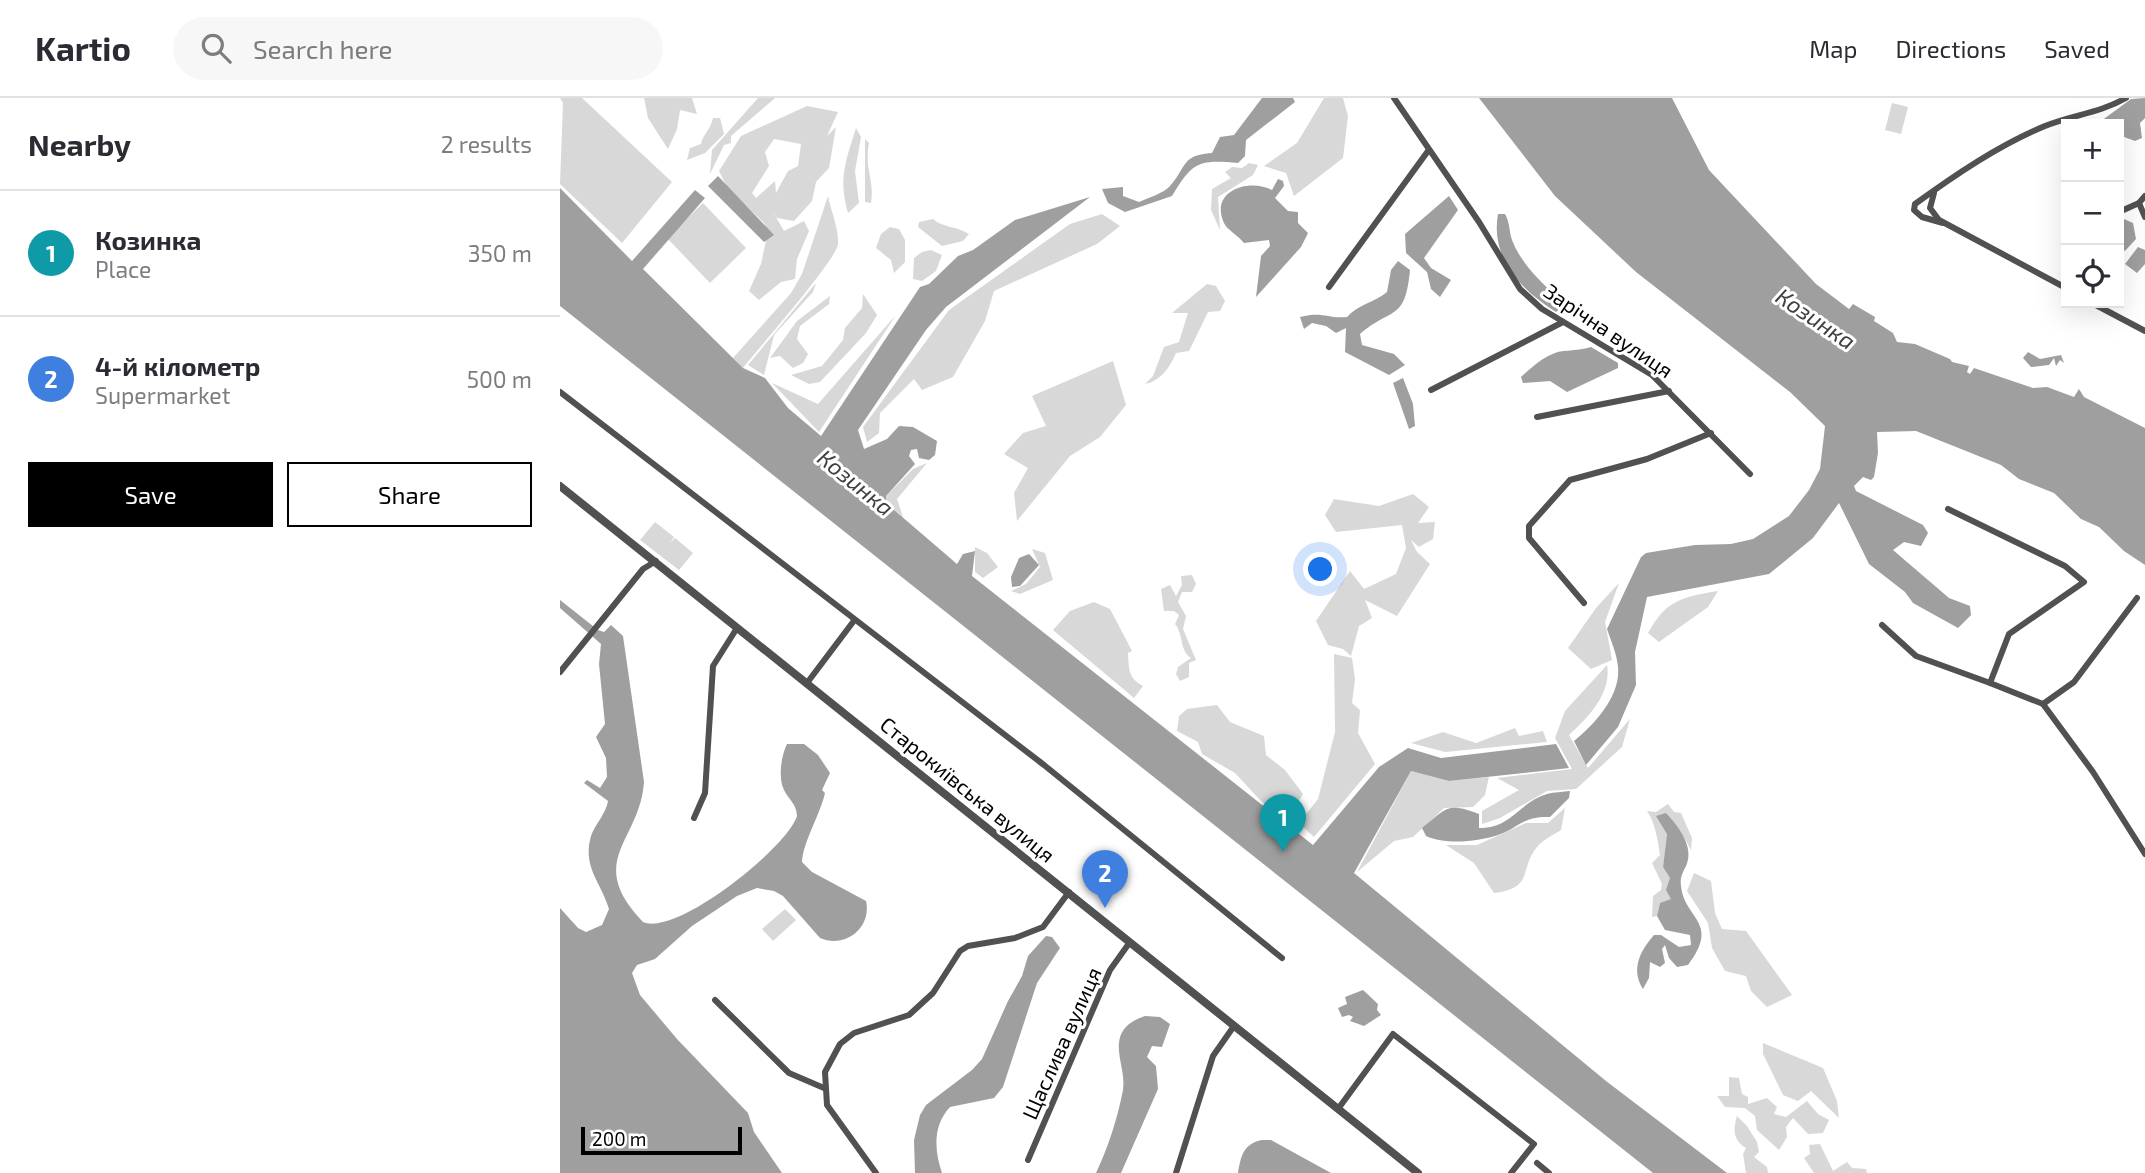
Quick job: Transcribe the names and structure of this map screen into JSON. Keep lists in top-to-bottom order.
{
  "streets": {
    "street": ["Зарічна вулиця", "Старокиївська вулиця", "Щаслива вулиця"]
  },
  "crossings": [
    ["Старокиївська вулиця", "Щаслива вулиця"]
  ],
  "water": ["Козинка"],
  "scale_bar": "200 m",
  "page": {
    "header": "Kartio",
    "search": "Search here",
    "nav": ["Map", "Directions", "Saved"],
    "heading": ["Nearby", "2 results"],
    "map_buttons": ["+", "−"],
    "list": [
      {
        "mark": "1",
        "name": "Козинка",
        "note": "Place",
        "value": "350 m"
      },
      {
        "mark": "2",
        "name": "4-й кілометр",
        "note": "Supermarket",
        "value": "500 m"
      }
    ],
    "buttons": ["Save", "Share"],
    "pins": ["1", "2"],
    "scale": "200 m"
  }
}
